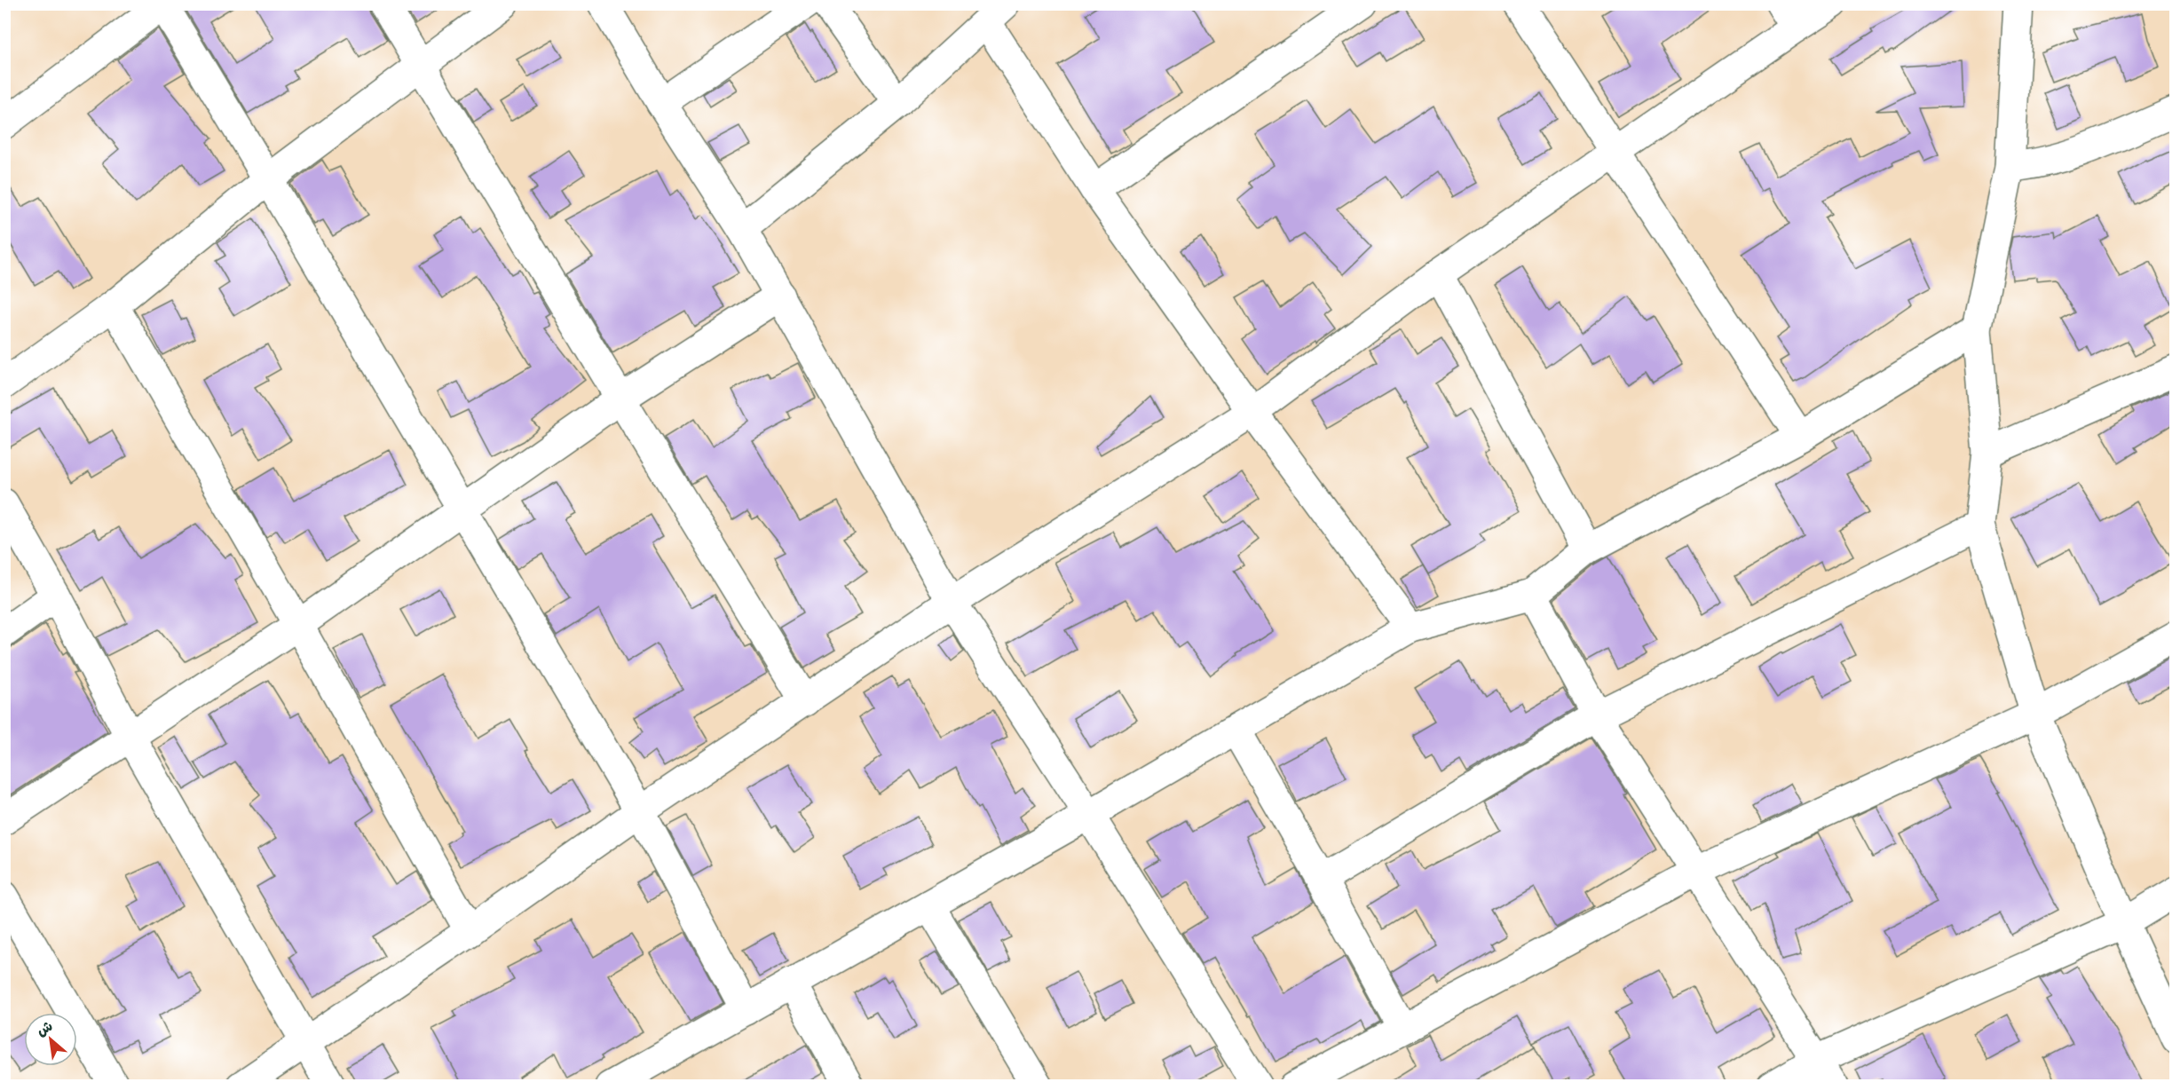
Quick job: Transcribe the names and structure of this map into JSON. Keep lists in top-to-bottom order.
{
  "north": "top left"
}
